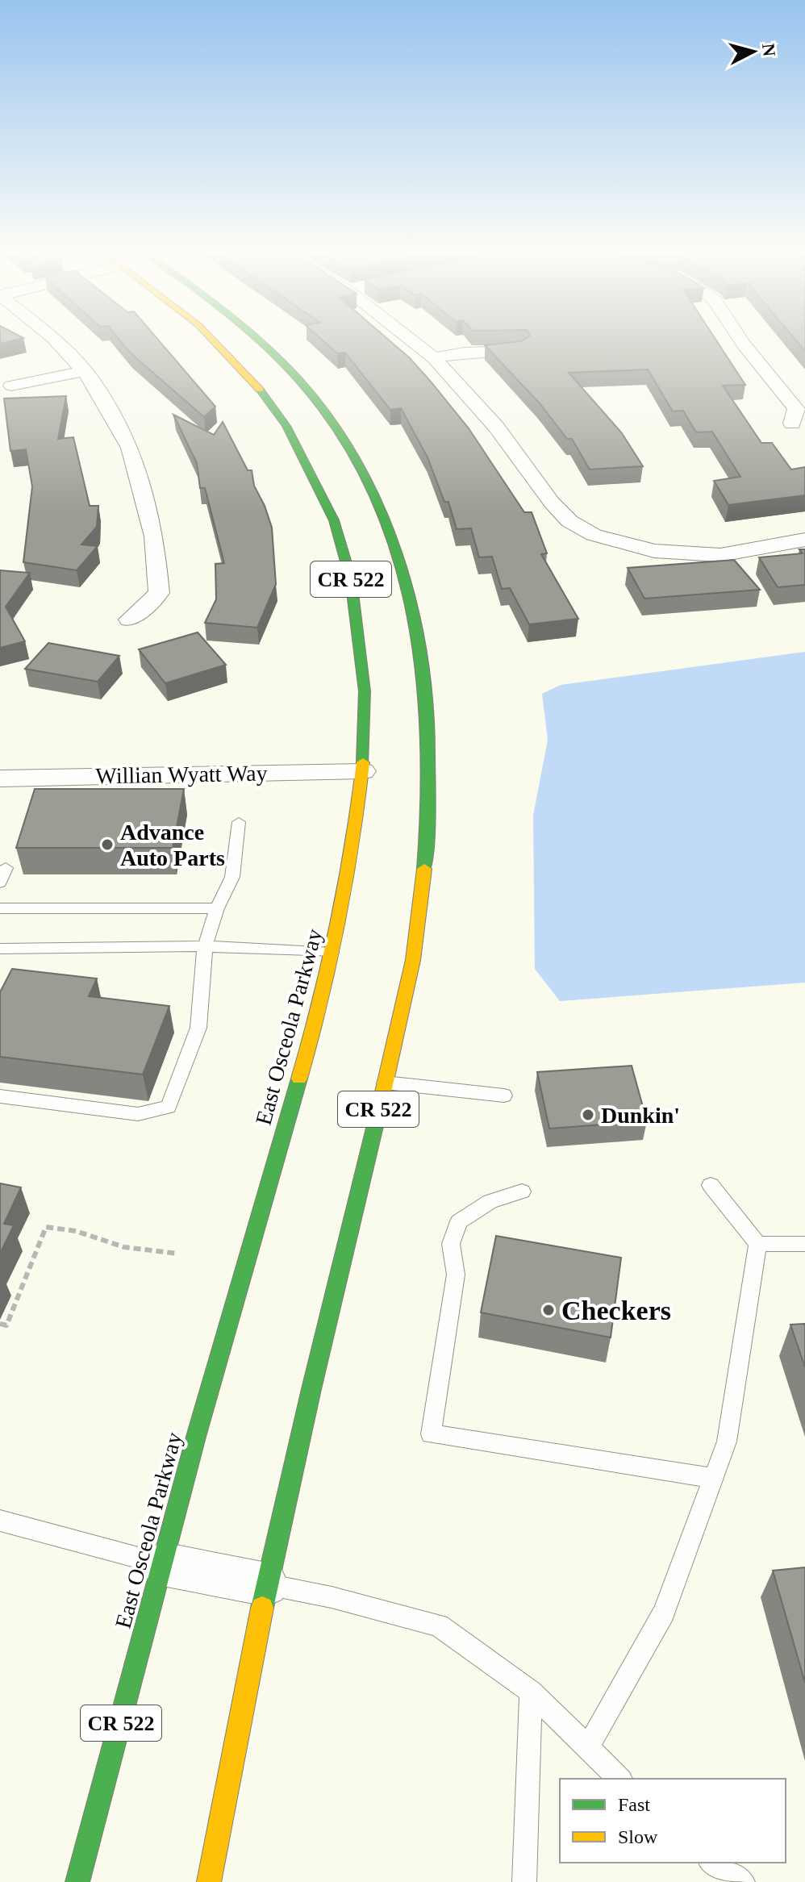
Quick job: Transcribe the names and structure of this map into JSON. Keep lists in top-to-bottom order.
{
  "streets": {
    "main road": ["CR 522", "East Osceola Parkway"],
    "street": ["Willian Wyatt Way"]
  },
  "crossings": [
    ["Willian Wyatt Way", "East Osceola Parkway"]
  ],
  "places": ["Advance Auto Parts", "Dunkin'", "Checkers"],
  "legend": ["Fast", "Slow"],
  "north": "right"
}
